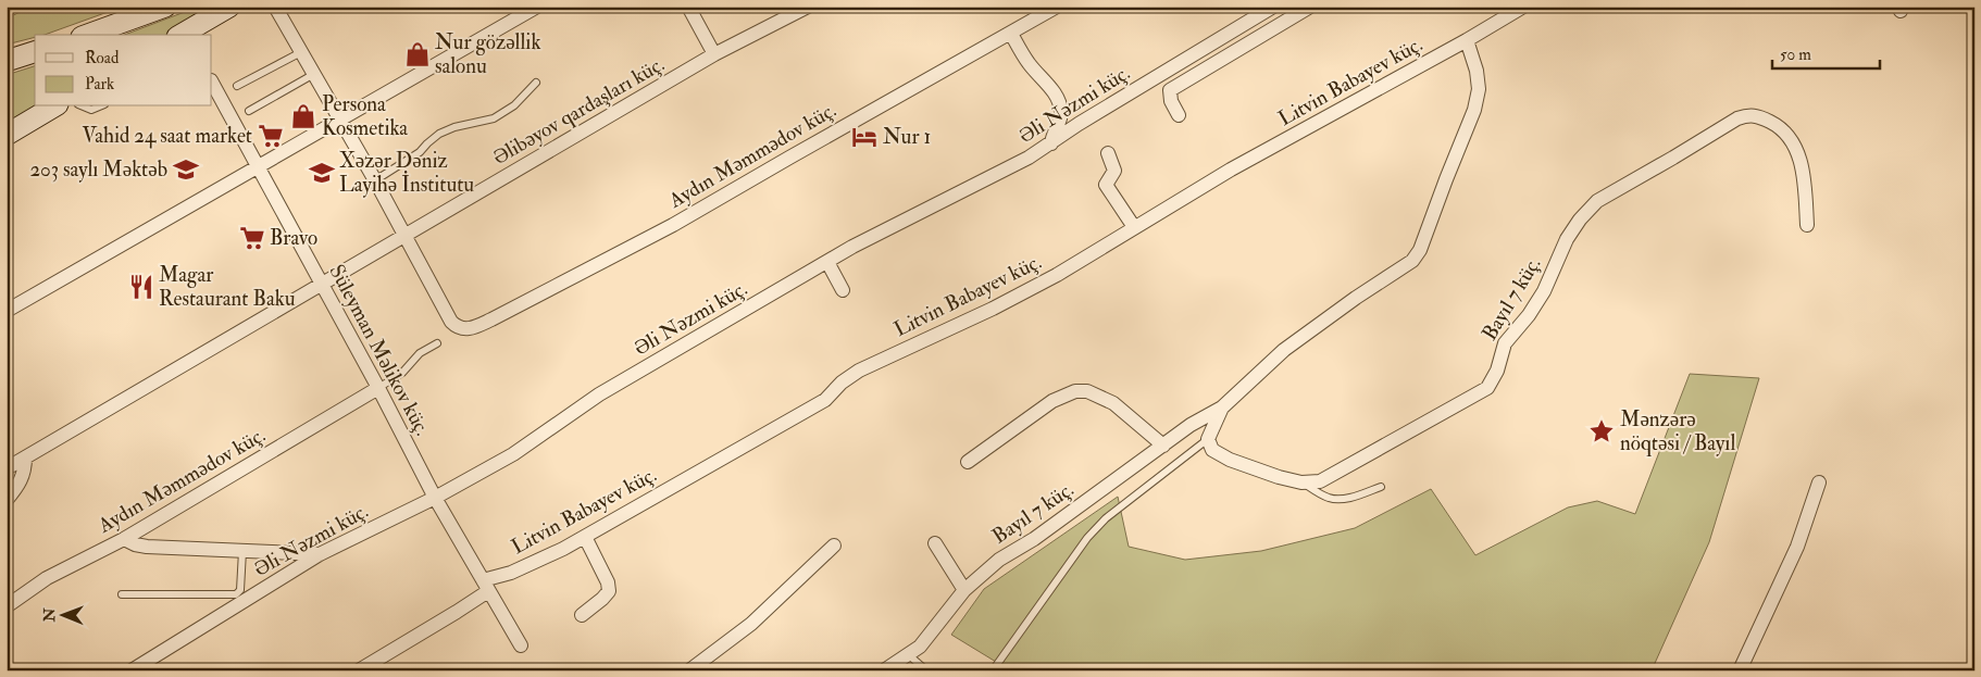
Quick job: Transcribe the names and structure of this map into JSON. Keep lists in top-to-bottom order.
{
  "streets": {
    "street": [
      "Litvin Babayev küç.",
      "Əli Nəzmi küç.",
      "Əlibəyov qardaşları küç.",
      "Aydın Məmmədov küç.",
      "Bayıl 7 küç.",
      "Süleyman Məlikov küç."
    ]
  },
  "crossings": [
    ["Litvin Babayev küç.", "Bayıl 7 küç."],
    ["Litvin Babayev küç.", "Süleyman Məlikov küç."],
    ["Əli Nəzmi küç.", "Süleyman Məlikov küç."],
    ["Əlibəyov qardaşları küç.", "Aydın Məmmədov küç."],
    ["Əlibəyov qardaşları küç.", "Süleyman Məlikov küç."],
    ["Aydın Məmmədov küç.", "Süleyman Məlikov küç."]
  ],
  "places": {
    "shop": ["Nur gözəllik salonu", "Persona Kosmetika"],
    "supermarket": ["Vahid 24 saat market", "Bravo"],
    "hotel": ["Nur 1"],
    "school or university": ["203 saylı Məktəb", "Xəzər Dəniz Layihə İnstitutu"],
    "restaurant": ["Magar Restaurant Baku"],
    "place": ["Mənzərə nöqtəsi / Bayıl"]
  },
  "legend": ["Road", "Park"],
  "scale_bar": "50 m",
  "north": "left"
}
